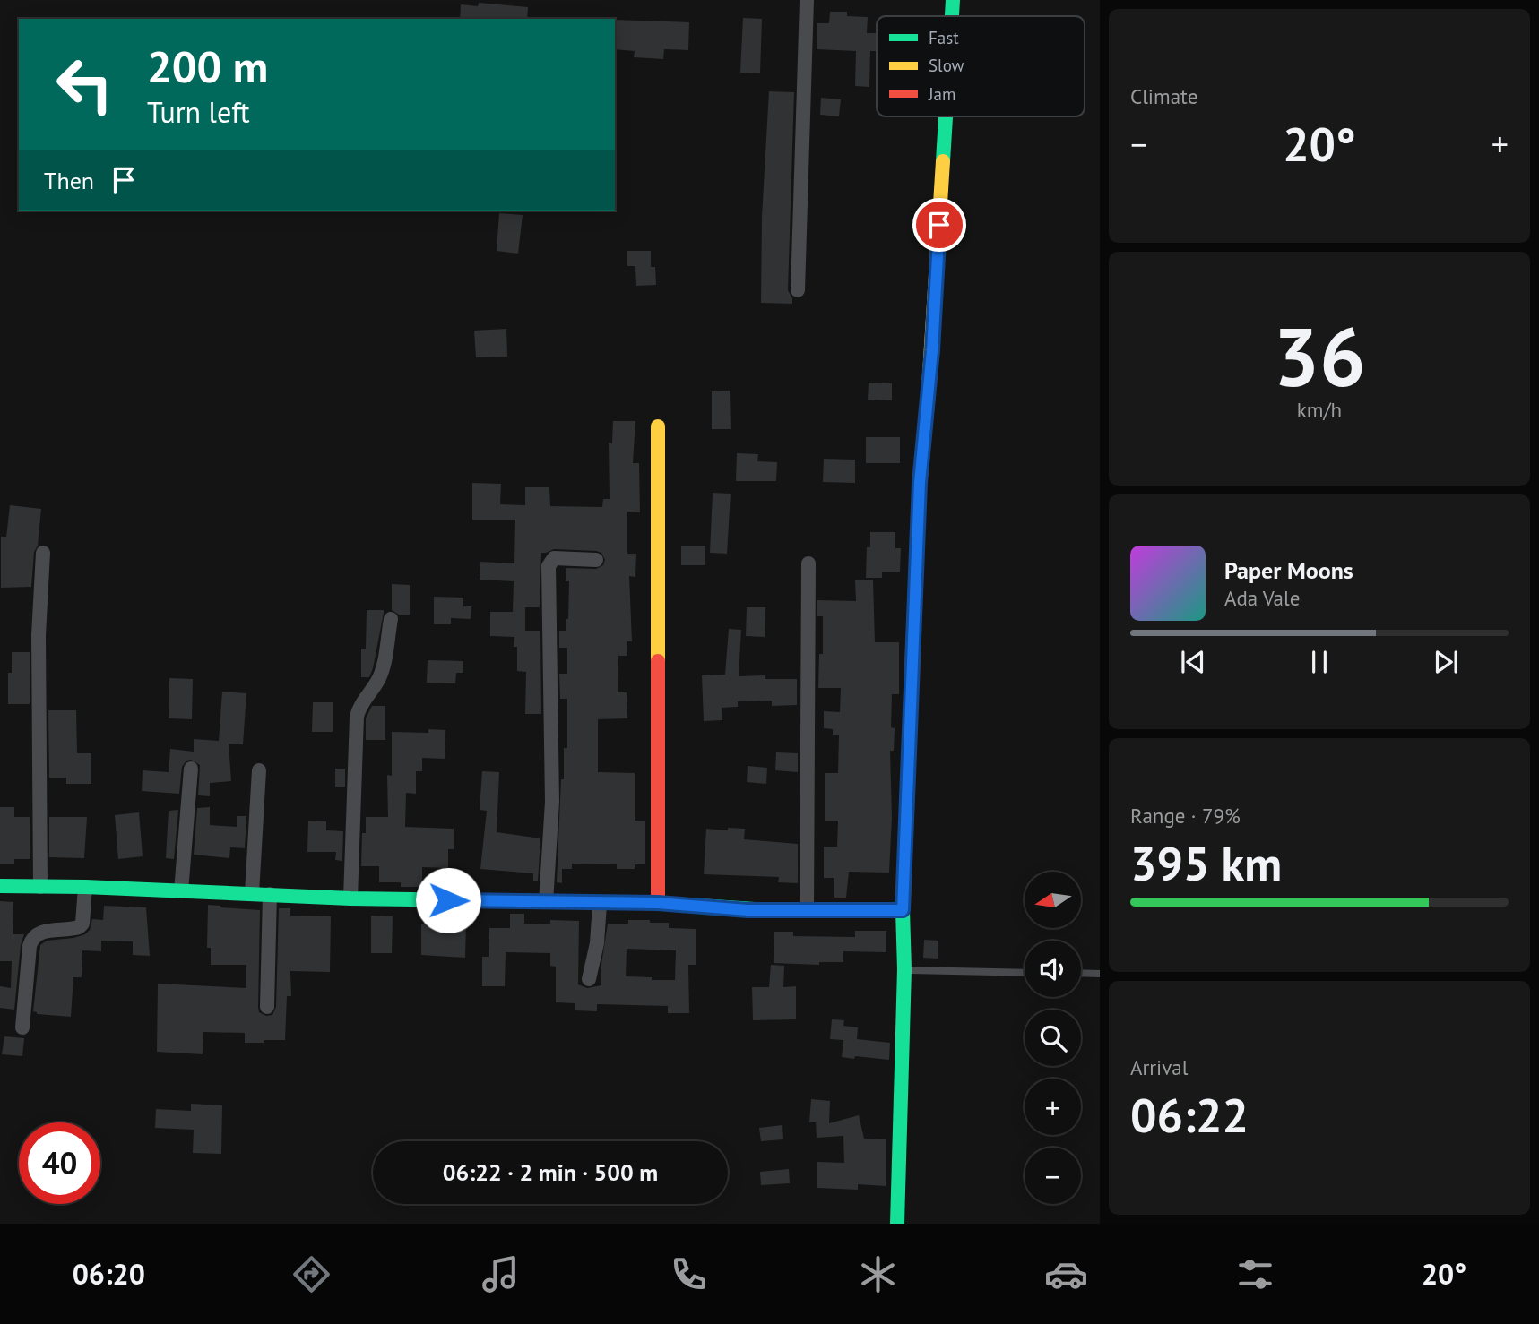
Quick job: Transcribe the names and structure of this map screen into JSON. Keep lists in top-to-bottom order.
{
  "legend": ["Fast", "Slow", "Jam"],
  "north": "left",
  "page": {
    "tile": [
      "Climate",
      ["36", "km/h"],
      ["Range · 79%", "395 km"],
      ["Arrival", "06:22"]
    ],
    "turn": ["200 m", "Turn left"],
    "heat": ["−", "20°", "+"],
    "then": "Then",
    "song": ["Paper Moons", "Ada Vale"],
    "map_buttons": ["+", "−"],
    "limit": "40",
    "trip": "06:22 · 2 min · 500 m",
    "tabs": ["06:20", "20°"]
  }
}
